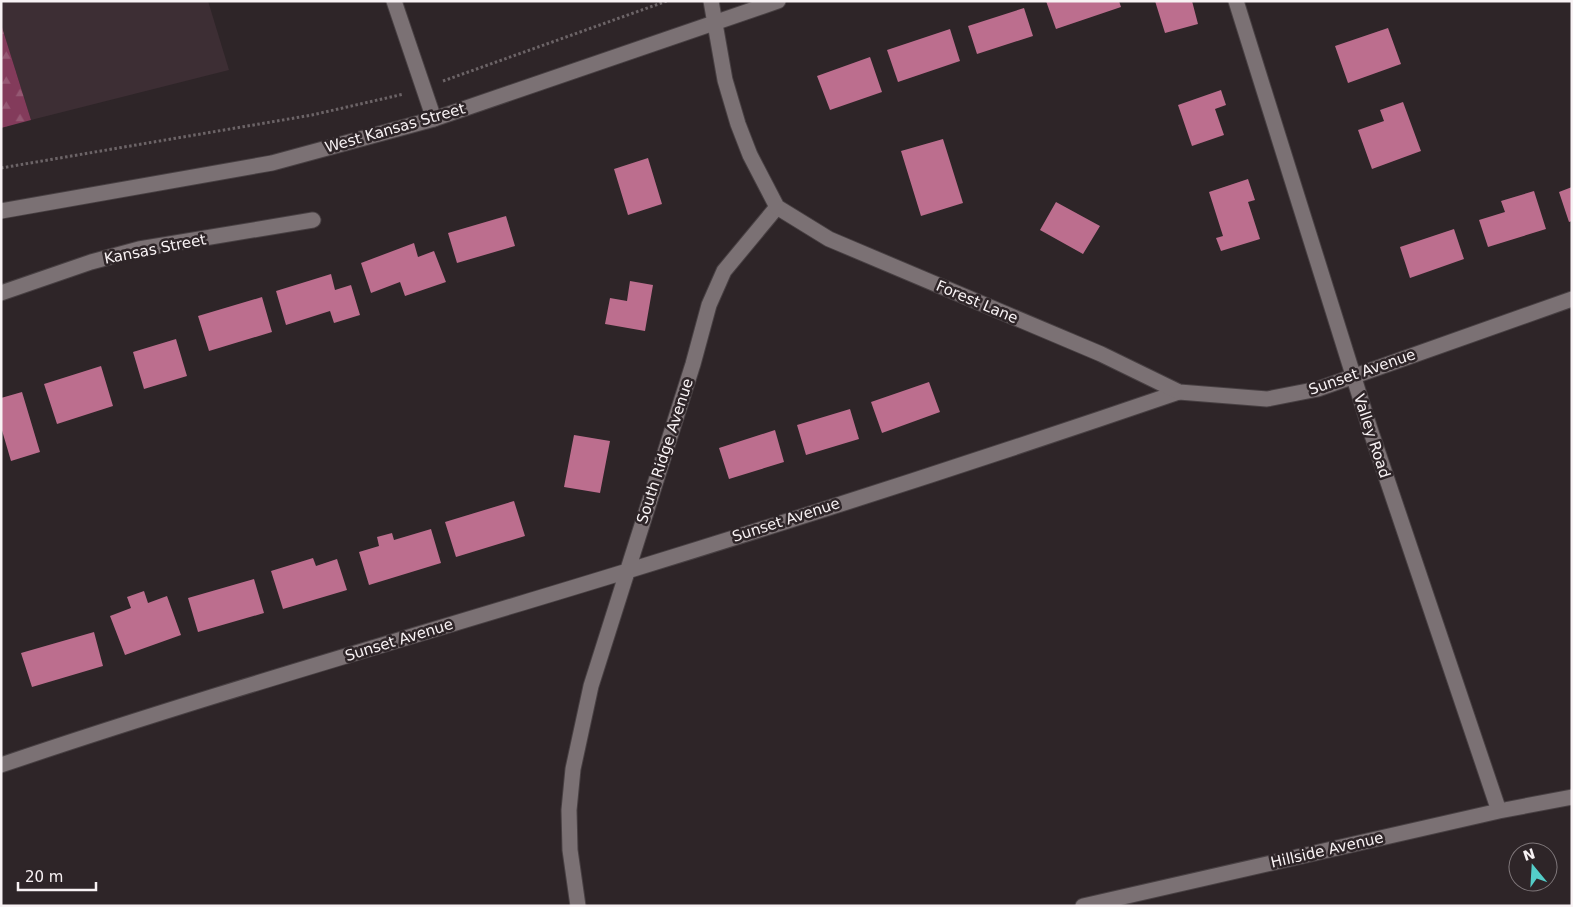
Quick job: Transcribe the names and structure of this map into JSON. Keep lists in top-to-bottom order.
{
  "streets": {
    "street": [
      "West Kansas Street",
      "Kansas Street",
      "Forest Lane",
      "Sunset Avenue",
      "Valley Road",
      "South Ridge Avenue",
      "Hillside Avenue"
    ]
  },
  "crossings": [
    ["Forest Lane", "Sunset Avenue"],
    ["Forest Lane", "South Ridge Avenue"],
    ["Sunset Avenue", "Valley Road"],
    ["Sunset Avenue", "South Ridge Avenue"],
    ["Valley Road", "Hillside Avenue"]
  ],
  "scale_bar": "20 m",
  "north": "top"
}
